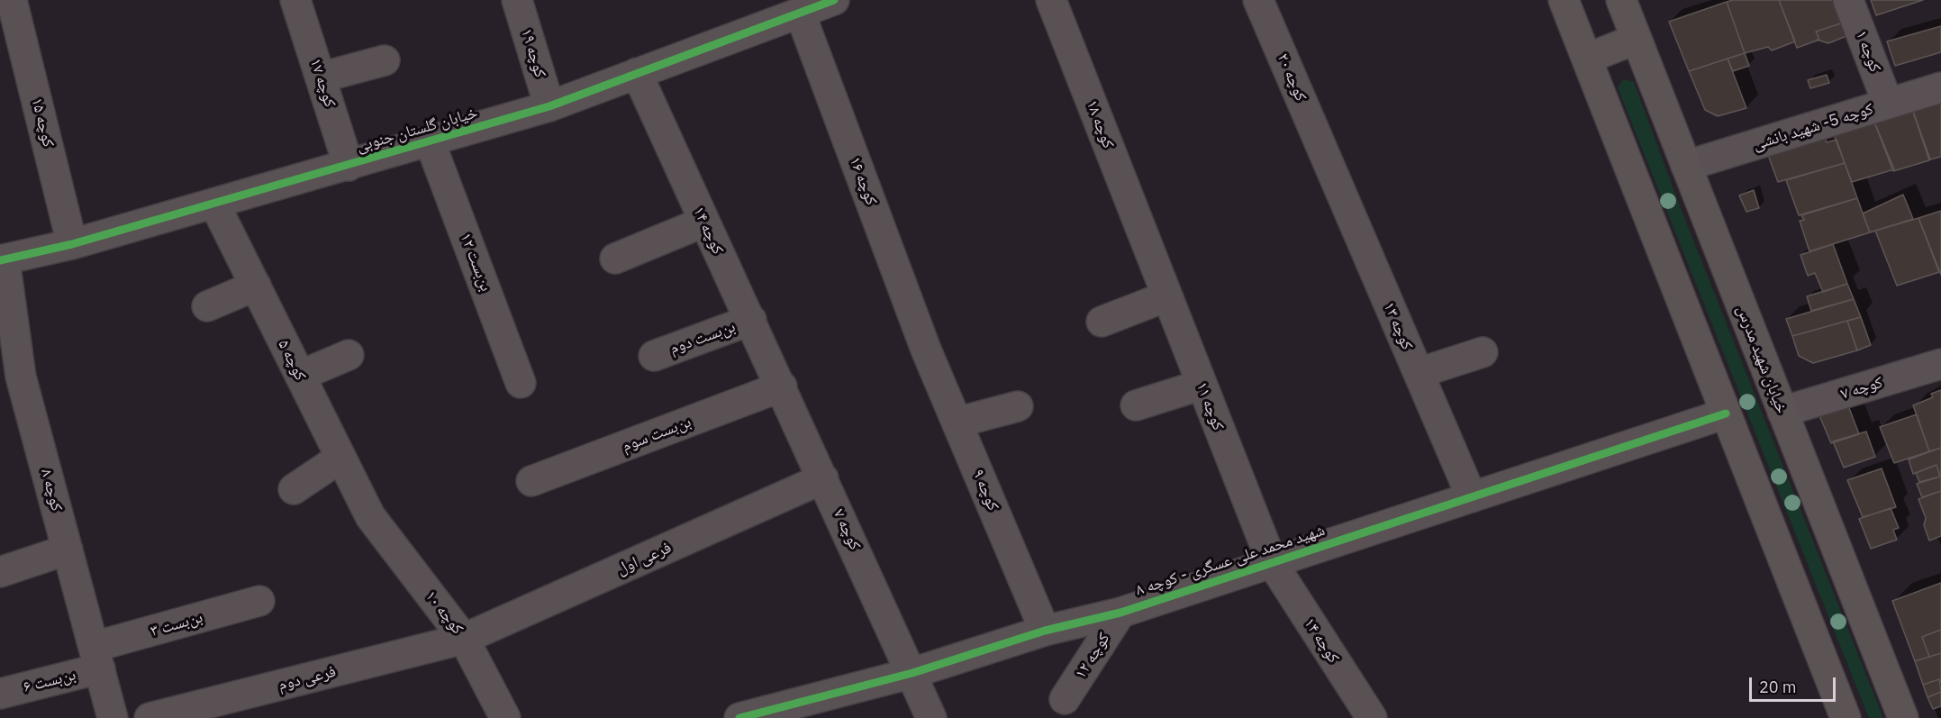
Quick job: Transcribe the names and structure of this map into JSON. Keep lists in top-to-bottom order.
{
  "streets": {
    "main road": ["خیابان شهید مدرس"],
    "street": [
      "کوچه ۱",
      "کوچه ۱۹",
      "کوچه ۲۰",
      "کوچه ۱۷",
      "کوچه ۱۵",
      "کوچه ۱۸",
      "کوچه 5- شهید بانشی",
      "خیابان گلستان جنوبی",
      "کوچه ۱۶",
      "کوچه ۱۴",
      "بن‌بست ۱۲",
      "کوچه ۱۳",
      "بن‌بست دوم",
      "کوچه ۵",
      "کوچه ۷",
      "کوچه ۱۱",
      "بن‌بست سوم",
      "کوچه ۸",
      "کوچه ۹",
      "فرعی اول",
      "شهید محمد علی عسگری - کوچه ۸",
      "کوچه ۱۰",
      "بن‌بست ۳",
      "کوچه ۱۲",
      "فرعی دوم",
      "بن‌بست ۶"
    ]
  },
  "crossings": [
    ["کوچه ۱", "کوچه 5- شهید بانشی"],
    ["کوچه ۱۹", "خیابان گلستان جنوبی"],
    ["کوچه ۲۰", "کوچه ۱۳"],
    ["کوچه ۱۷", "خیابان گلستان جنوبی"],
    ["کوچه ۱۵", "خیابان گلستان جنوبی"],
    ["کوچه ۱۸", "کوچه ۱۱"],
    ["کوچه 5- شهید بانشی", "خیابان شهید مدرس"],
    ["خیابان گلستان جنوبی", "کوچه ۱۶"],
    ["خیابان گلستان جنوبی", "کوچه ۱۴"],
    ["خیابان گلستان جنوبی", "بن‌بست ۱۲"],
    ["خیابان گلستان جنوبی", "کوچه ۵"],
    ["خیابان گلستان جنوبی", "کوچه ۸"],
    ["کوچه ۱۶", "کوچه ۹"],
    ["کوچه ۱۴", "بن‌بست دوم"],
    ["کوچه ۱۴", "کوچه ۷"],
    ["کوچه ۱۴", "کوچه ۱۱"],
    ["کوچه ۱۴", "بن‌بست سوم"],
    ["کوچه ۱۴", "شهید محمد علی عسگری - کوچه ۸"],
    ["کوچه ۱۳", "شهید محمد علی عسگری - کوچه ۸"],
    ["خیابان شهید مدرس", "کوچه ۷"],
    ["کوچه ۵", "کوچه ۱۰"],
    ["کوچه ۷", "بن‌بست سوم"],
    ["کوچه ۷", "فرعی اول"],
    ["کوچه ۷", "شهید محمد علی عسگری - کوچه ۸"],
    ["کوچه ۱۱", "شهید محمد علی عسگری - کوچه ۸"],
    ["کوچه ۸", "بن‌بست ۳"],
    ["کوچه ۸", "بن‌بست ۶"],
    ["کوچه ۹", "شهید محمد علی عسگری - کوچه ۸"],
    ["فرعی اول", "کوچه ۱۰"],
    ["فرعی اول", "فرعی دوم"],
    ["شهید محمد علی عسگری - کوچه ۸", "کوچه ۱۲"],
    ["کوچه ۱۰", "فرعی دوم"],
    ["بن‌بست ۳", "بن‌بست ۶"]
  ],
  "scale_bar": "20 m"
}
